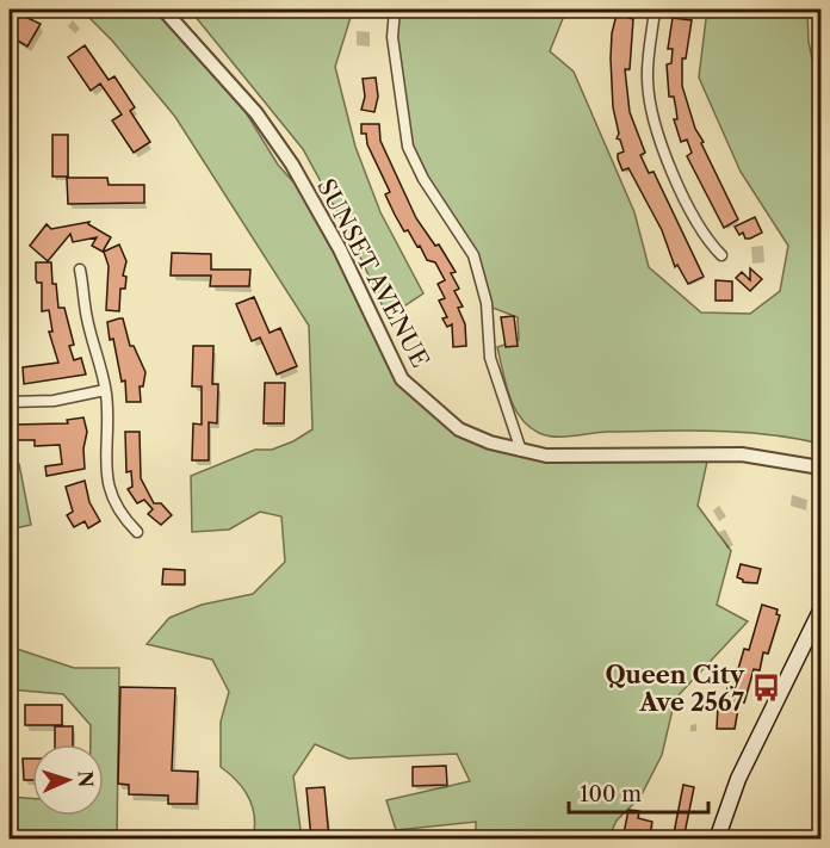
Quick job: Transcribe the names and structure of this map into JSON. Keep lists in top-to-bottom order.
{
  "streets": {
    "street": ["SUNSET AVENUE"]
  },
  "places": {
    "bus stop": ["Queen City Ave 2567"]
  },
  "scale_bar": "100 m",
  "north": "right"
}
